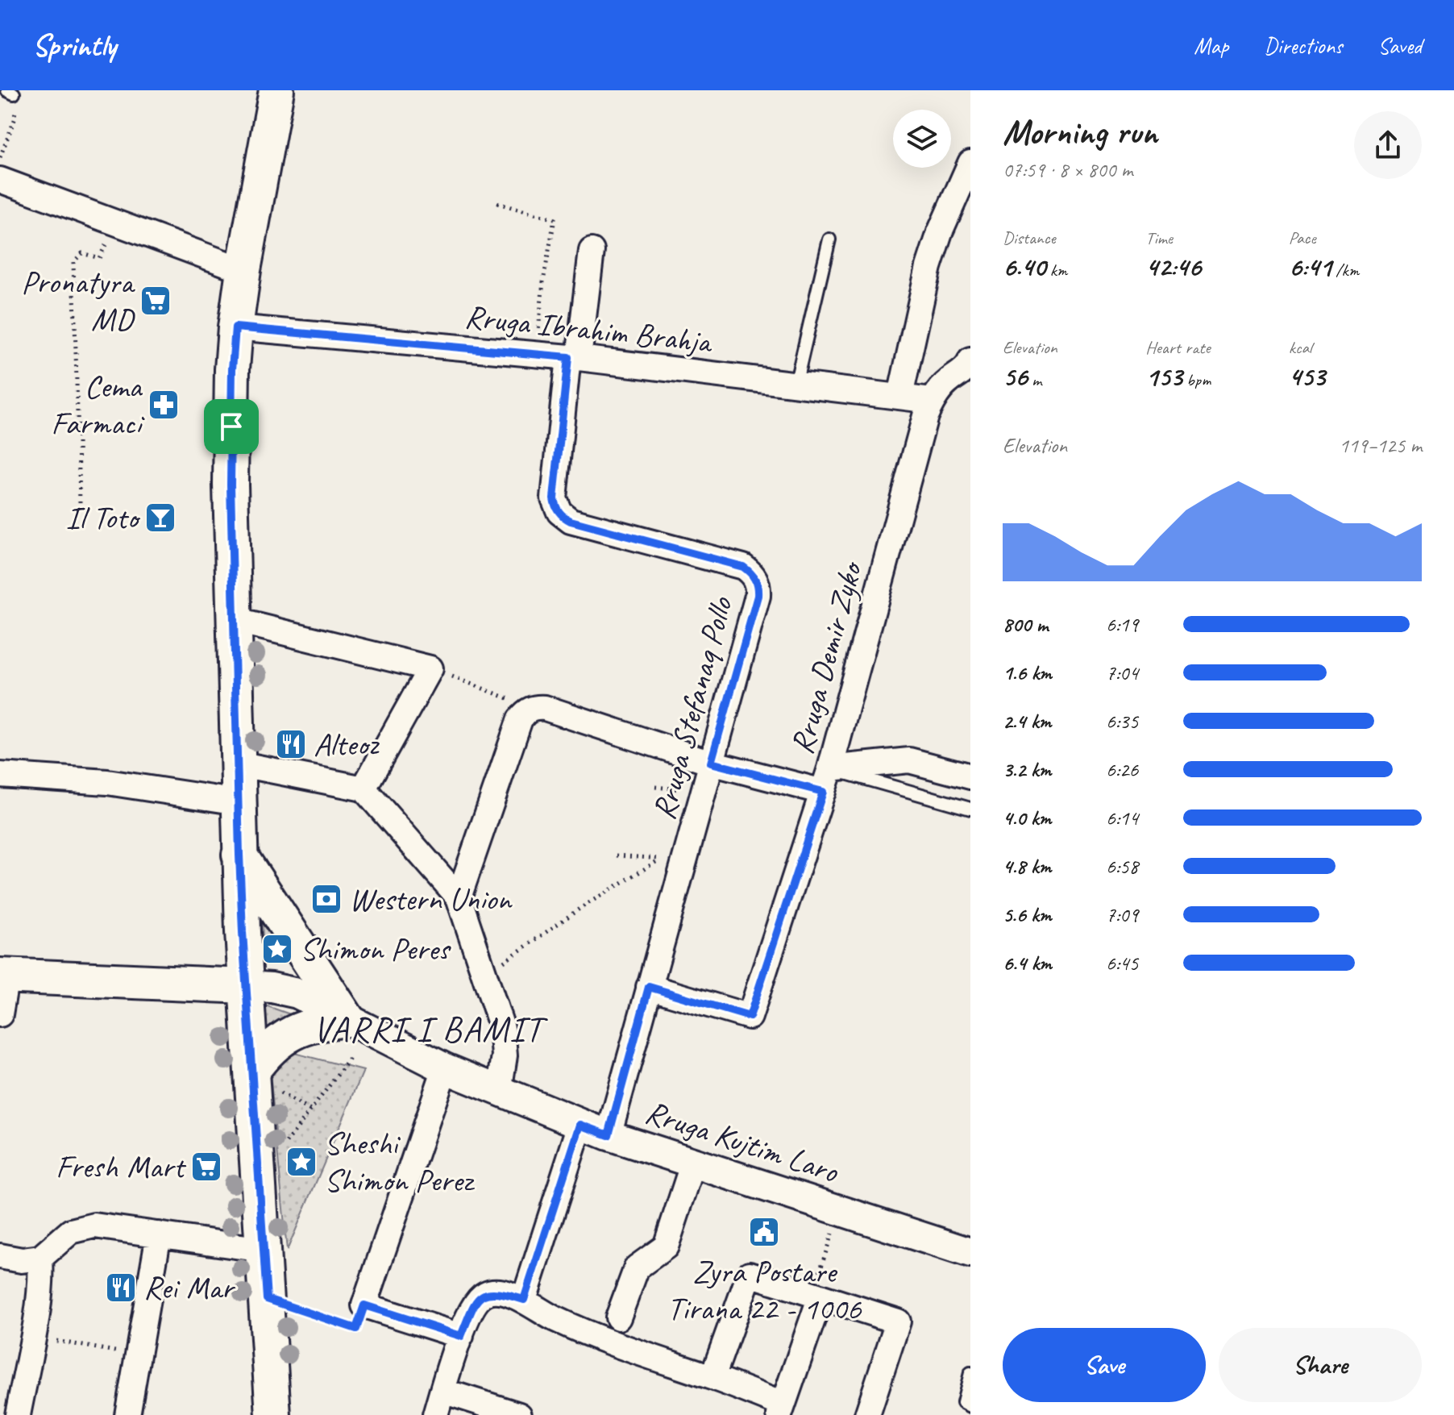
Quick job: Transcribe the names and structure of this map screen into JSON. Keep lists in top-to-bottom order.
{
  "streets": {
    "street": [
      "Rruga Ibrahim Brahja",
      "Rruga Demir Zyko",
      "Rruga Stefanaq Pollo",
      "Rruga Kujtim Laro"
    ]
  },
  "crossings": [
    ["Rruga Ibrahim Brahja", "Rruga Demir Zyko"],
    ["Rruga Ibrahim Brahja", "Rruga Stefanaq Pollo"],
    ["Rruga Demir Zyko", "Rruga Stefanaq Pollo"],
    ["Rruga Stefanaq Pollo", "Rruga Kujtim Laro"]
  ],
  "districts": ["VARRI I BAMIT"],
  "places": {
    "supermarket": ["Pronatyra MD", "Fresh Mart"],
    "pharmacy": ["Cema Farmaci"],
    "bar": ["Il Toto"],
    "restaurant": ["Alteoz", "Rei Mar"],
    "bank": ["Western Union"],
    "place": ["Shimon Peres", "Sheshi Shimon Perez"],
    "public building": ["Zyra Postare Tirana 22 - 1006"]
  },
  "page": {
    "header": "Sprintly",
    "nav": ["Map", "Directions", "Saved"],
    "heading": ["Morning run", "07:59 · 8 × 800 m"],
    "stats": [
      ["Distance", "6.40 km"],
      ["Time", "42:46"],
      ["Pace", "6:41 /km"],
      ["Elevation", "56 m"],
      ["Heart rate", "153 bpm"],
      ["kcal", "453"]
    ],
    "chart": ["Elevation", "119–125 m"],
    "list": [
      {
        "name": "800 m",
        "note": "6:19"
      },
      {
        "name": "1.6 km",
        "note": "7:04"
      },
      {
        "name": "2.4 km",
        "note": "6:35"
      },
      {
        "name": "3.2 km",
        "note": "6:26"
      },
      {
        "name": "4.0 km",
        "note": "6:14"
      },
      {
        "name": "4.8 km",
        "note": "6:58"
      },
      {
        "name": "5.6 km",
        "note": "7:09"
      },
      {
        "name": "6.4 km",
        "note": "6:45"
      }
    ],
    "buttons": ["Save", "Share"]
  }
}
